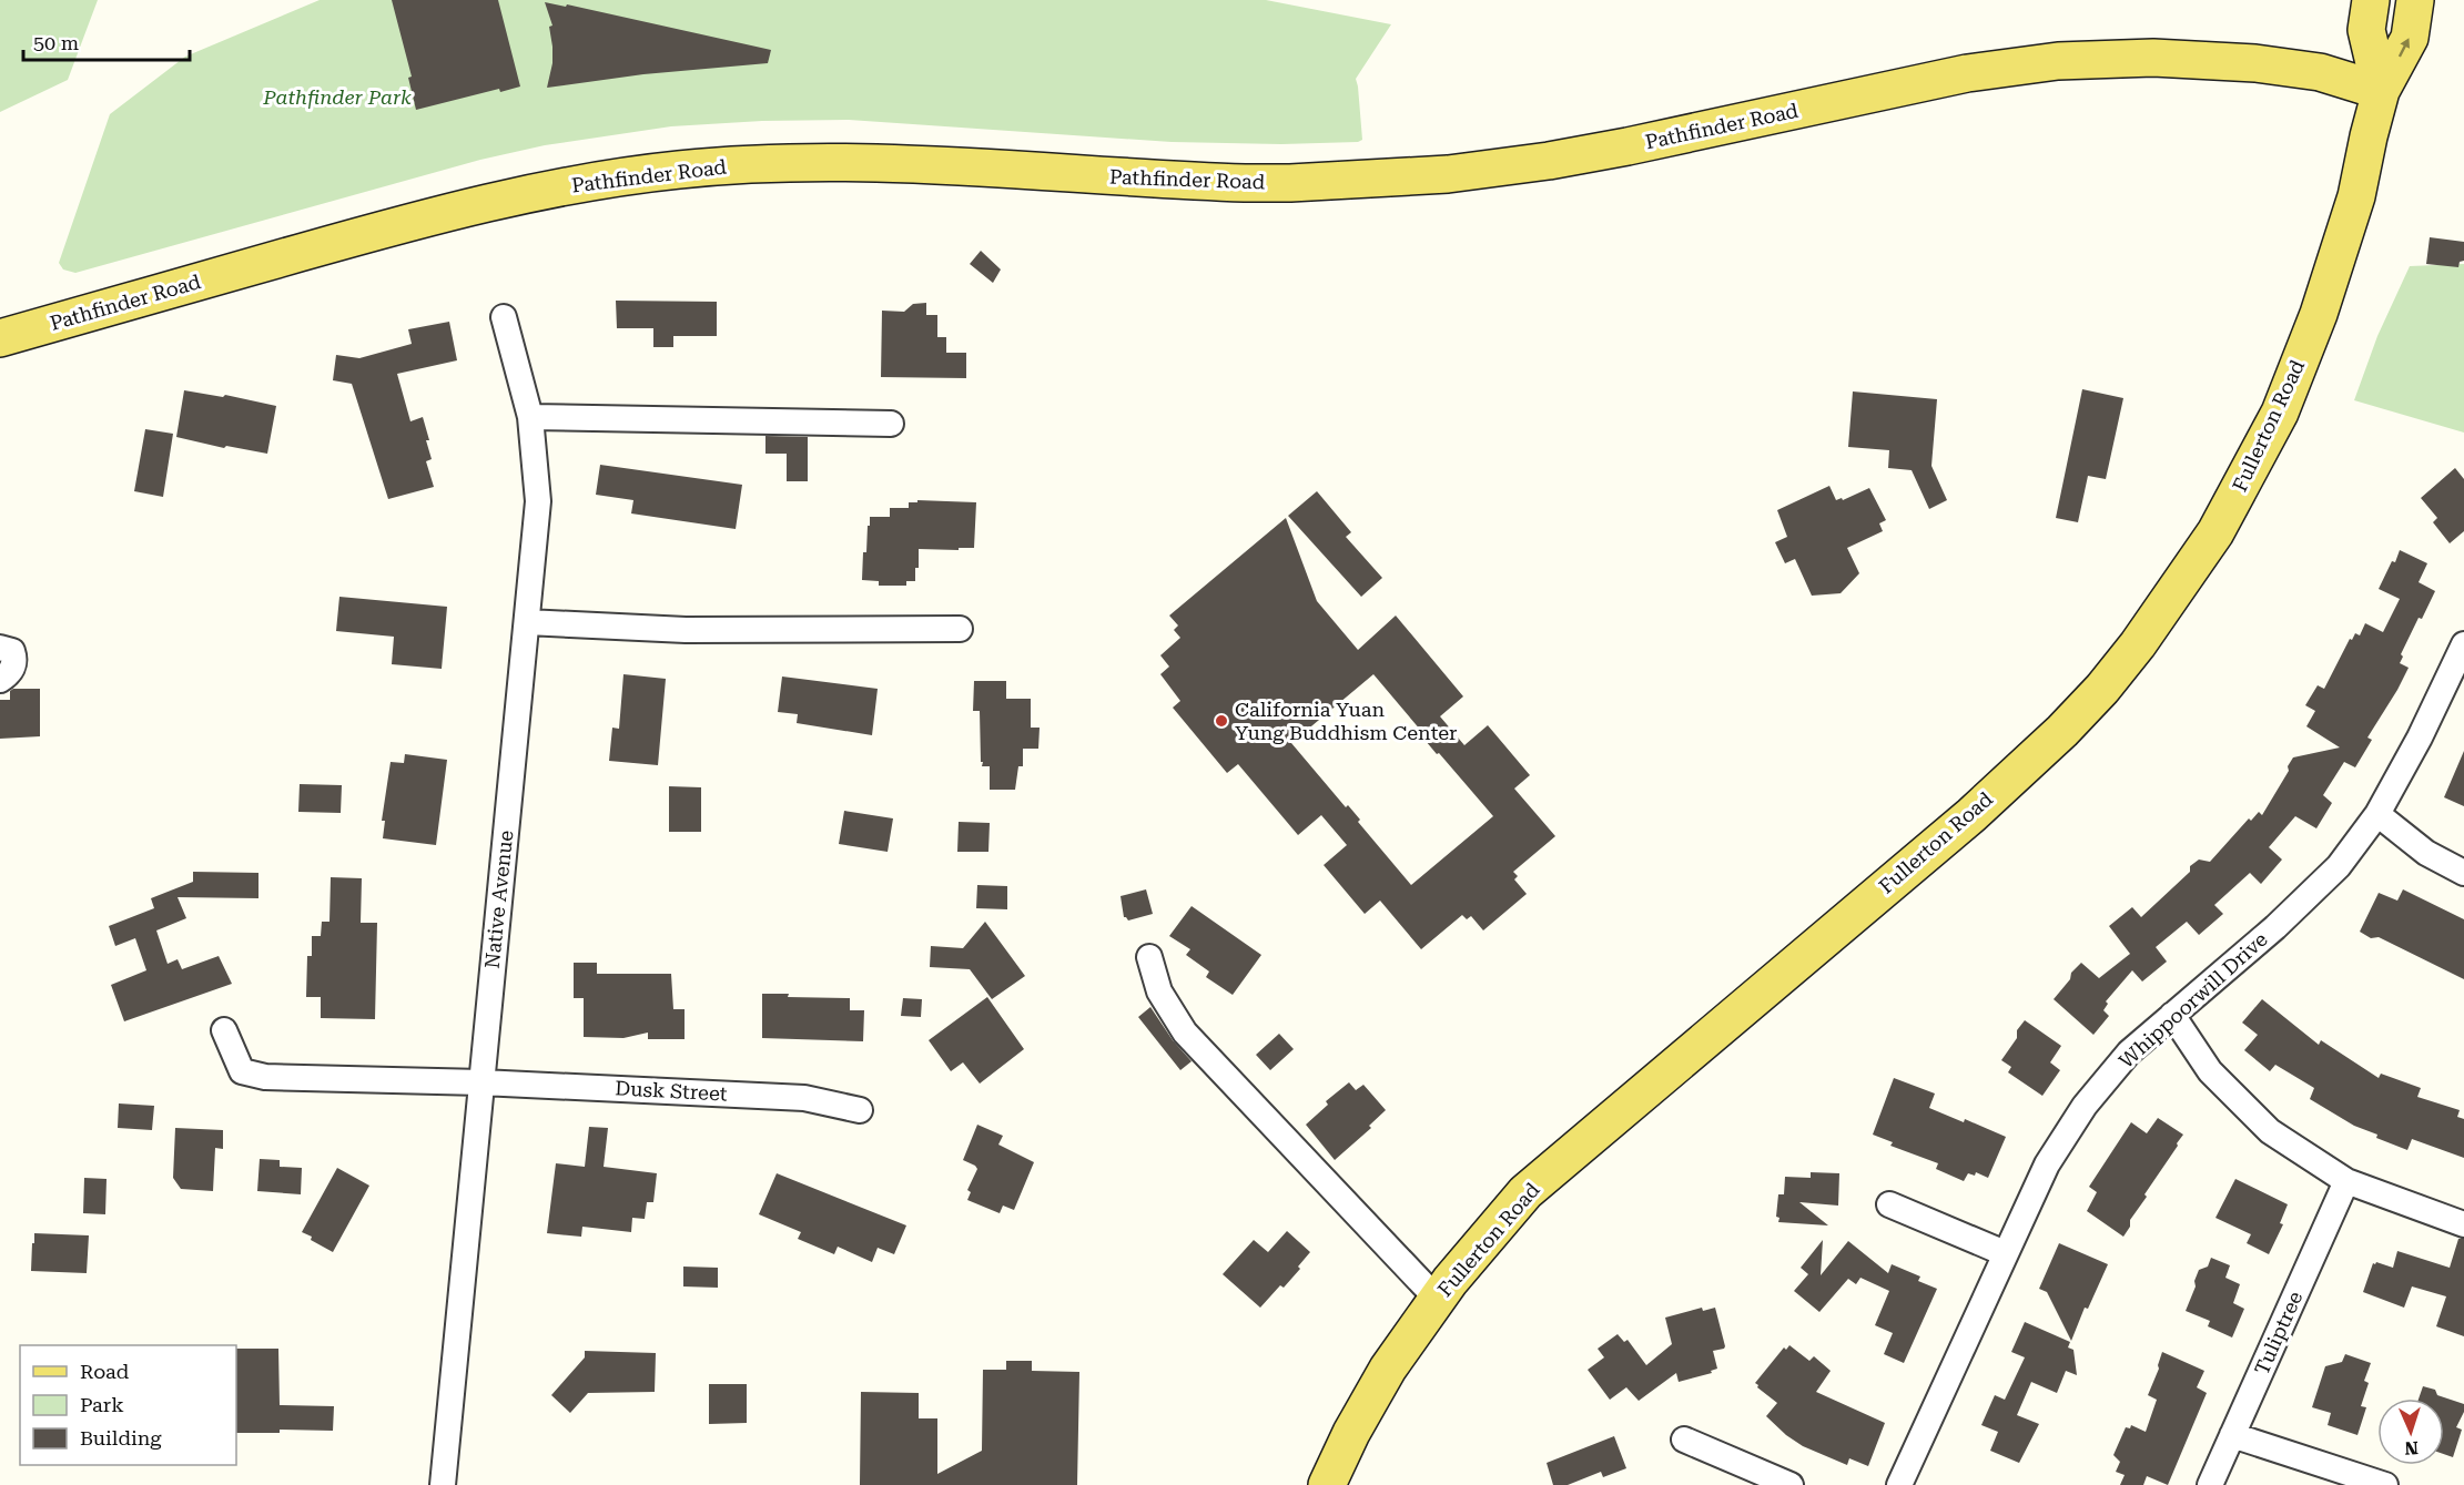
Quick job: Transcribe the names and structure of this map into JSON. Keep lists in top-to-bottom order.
{
  "streets": {
    "main road": ["Pathfinder Road", "Fullerton Road"],
    "street": [
      "Native Avenue",
      "Whippoorwill Drive",
      "Dusk Street",
      "Tuliptree"
    ]
  },
  "crossings": [
    ["Pathfinder Road", "Fullerton Road"],
    ["Native Avenue", "Dusk Street"]
  ],
  "parks": ["Pathfinder Park"],
  "places": ["California Yuan Yung Buddhism Center"],
  "legend": ["Road", "Park", "Building"],
  "scale_bar": "50 m",
  "north": "bottom"
}
